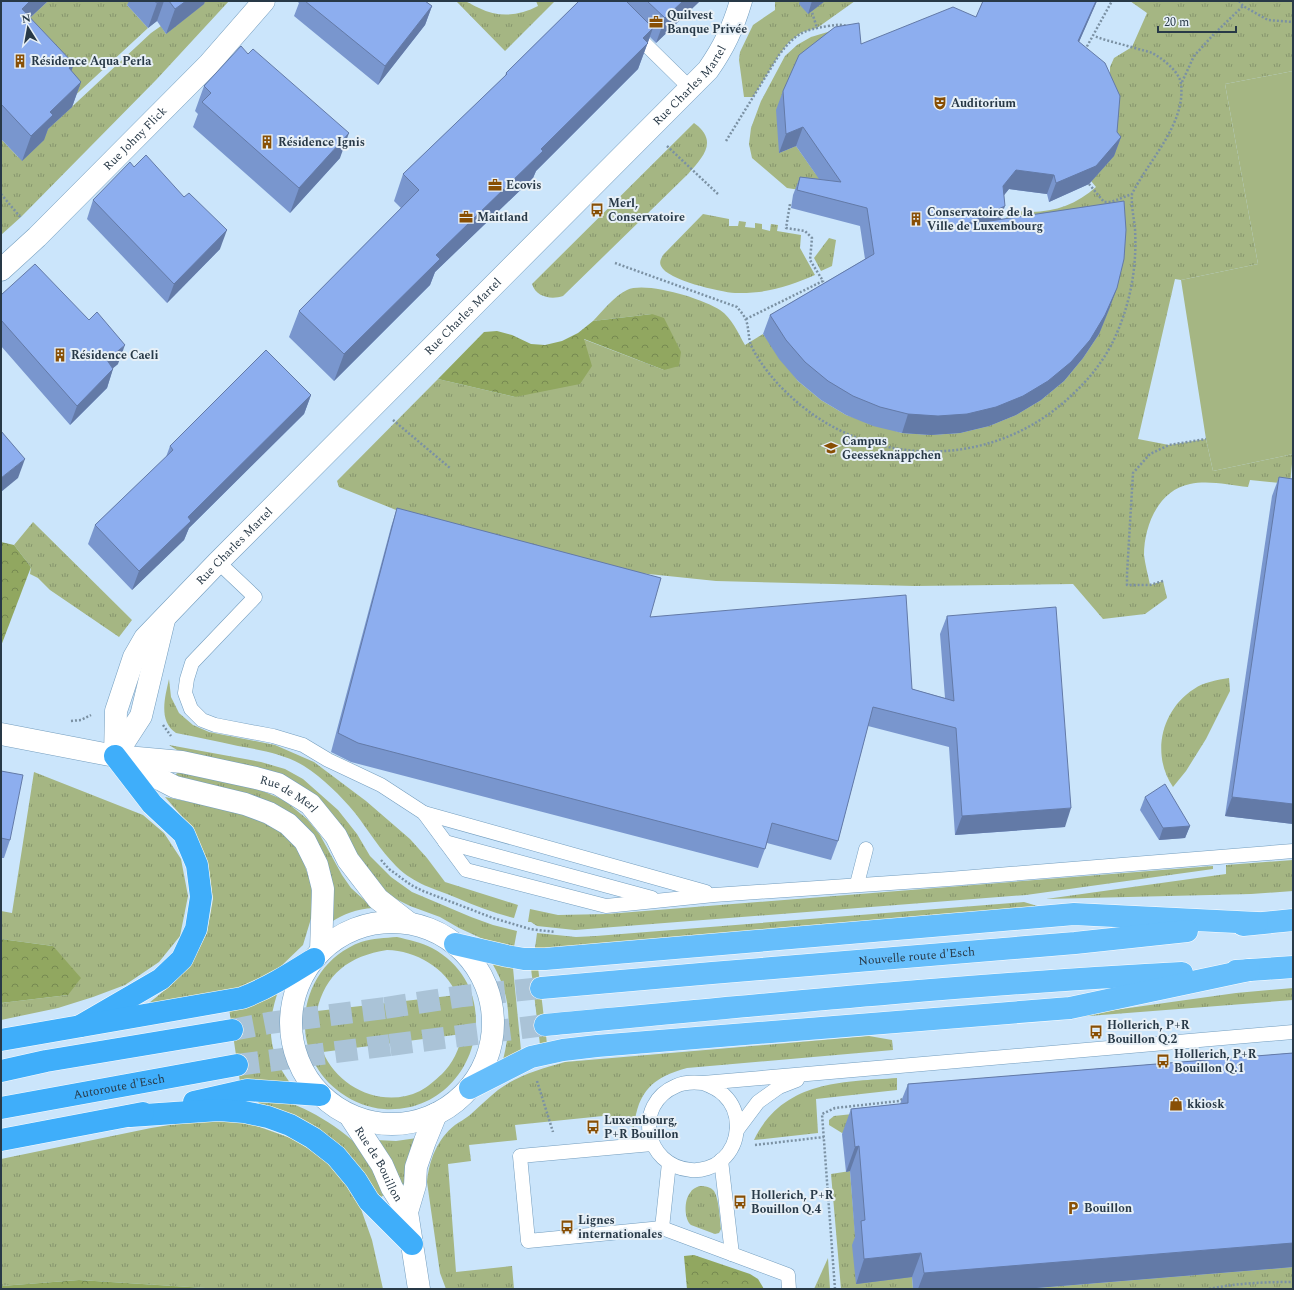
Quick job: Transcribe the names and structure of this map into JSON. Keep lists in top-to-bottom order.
{
  "streets": {
    "highway": ["Nouvelle route d'Esch", "Autoroute d'Esch"],
    "street": [
      "Rue Charles Martel",
      "Rue Johny Flick",
      "Rue de Merl",
      "Rue de Bouillon"
    ]
  },
  "crossings": [
    ["Rue Charles Martel", "Rue de Merl"]
  ],
  "places": {
    "office": ["Quilvest Banque Privée", "Ecovis", "Maitland"],
    "building": [
      "Résidence Aqua Perla",
      "Résidence Ignis",
      "Conservatoire de la Ville de Luxembourg",
      "Résidence Caeli"
    ],
    "theatre": ["Auditorium"],
    "bus stop": [
      "Merl, Conservatoire",
      "Hollerich, P+R Bouillon Q.2",
      "Hollerich, P+R Bouillon Q.1",
      "Luxembourg, P+R Bouillon",
      "Hollerich, P+R Bouillon Q.4",
      "Lignes internationales"
    ],
    "school or university": ["Campus Geesseknäppchen"],
    "shop": ["kkiosk"],
    "parking": ["Bouillon"]
  },
  "scale_bar": "20 m",
  "north": "top"
}
